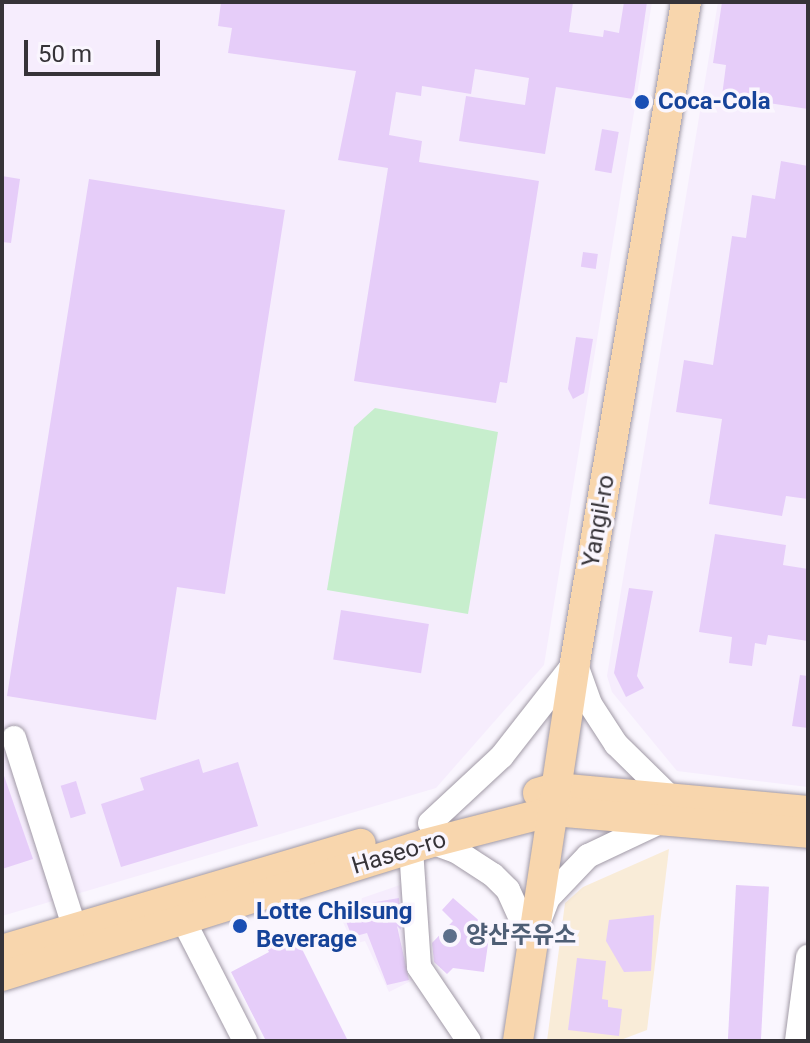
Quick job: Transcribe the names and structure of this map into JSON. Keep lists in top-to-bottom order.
{
  "streets": {
    "main road": ["Yangil-ro", "Haseo-ro"]
  },
  "crossings": [
    ["Yangil-ro", "Haseo-ro"]
  ],
  "places": ["Coca-Cola", "Lotte Chilsung Beverage", "양산주유소"],
  "scale_bar": "50 m"
}
